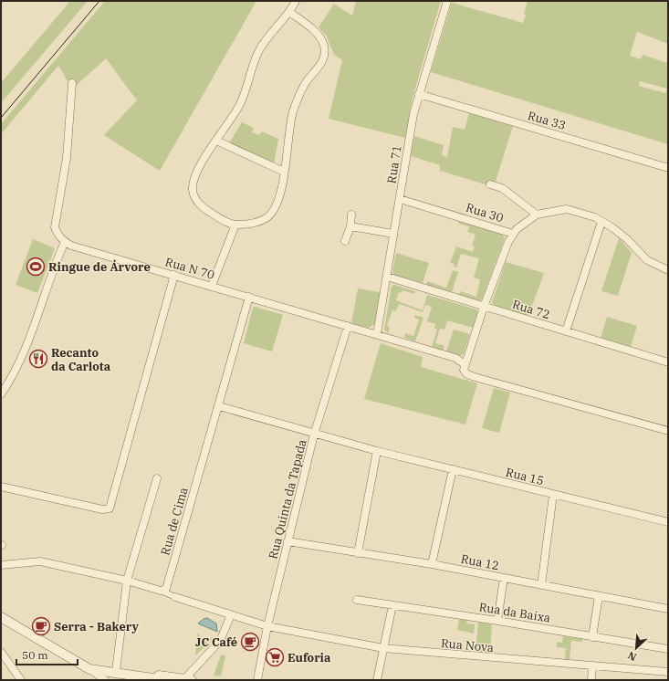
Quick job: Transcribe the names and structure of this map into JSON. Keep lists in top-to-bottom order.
{
  "streets": {
    "street": [
      "Rua 33",
      "Rua 71",
      "Rua 30",
      "Rua N 70",
      "Rua 72",
      "Rua 15",
      "Rua Quinta da Tapada",
      "Rua de Cima",
      "Rua 12",
      "Rua da Baixa",
      "Rua Nova"
    ]
  },
  "crossings": [
    ["Rua 33", "Rua 71"],
    ["Rua 71", "Rua 30"],
    ["Rua 71", "Rua N 70"],
    ["Rua 71", "Rua 72"],
    ["Rua N 70", "Rua Quinta da Tapada"],
    ["Rua N 70", "Rua de Cima"],
    ["Rua 15", "Rua Quinta da Tapada"],
    ["Rua 15", "Rua de Cima"],
    ["Rua Quinta da Tapada", "Rua 12"],
    ["Rua Quinta da Tapada", "Rua Nova"]
  ],
  "places": {
    "sports": ["Ringue de Árvore"],
    "restaurant": ["Recanto da Carlota"],
    "cafe": ["Serra - Bakery", "JC Café"],
    "supermarket": ["Euforia"]
  },
  "scale_bar": "50 m",
  "north": "bottom left"
}
